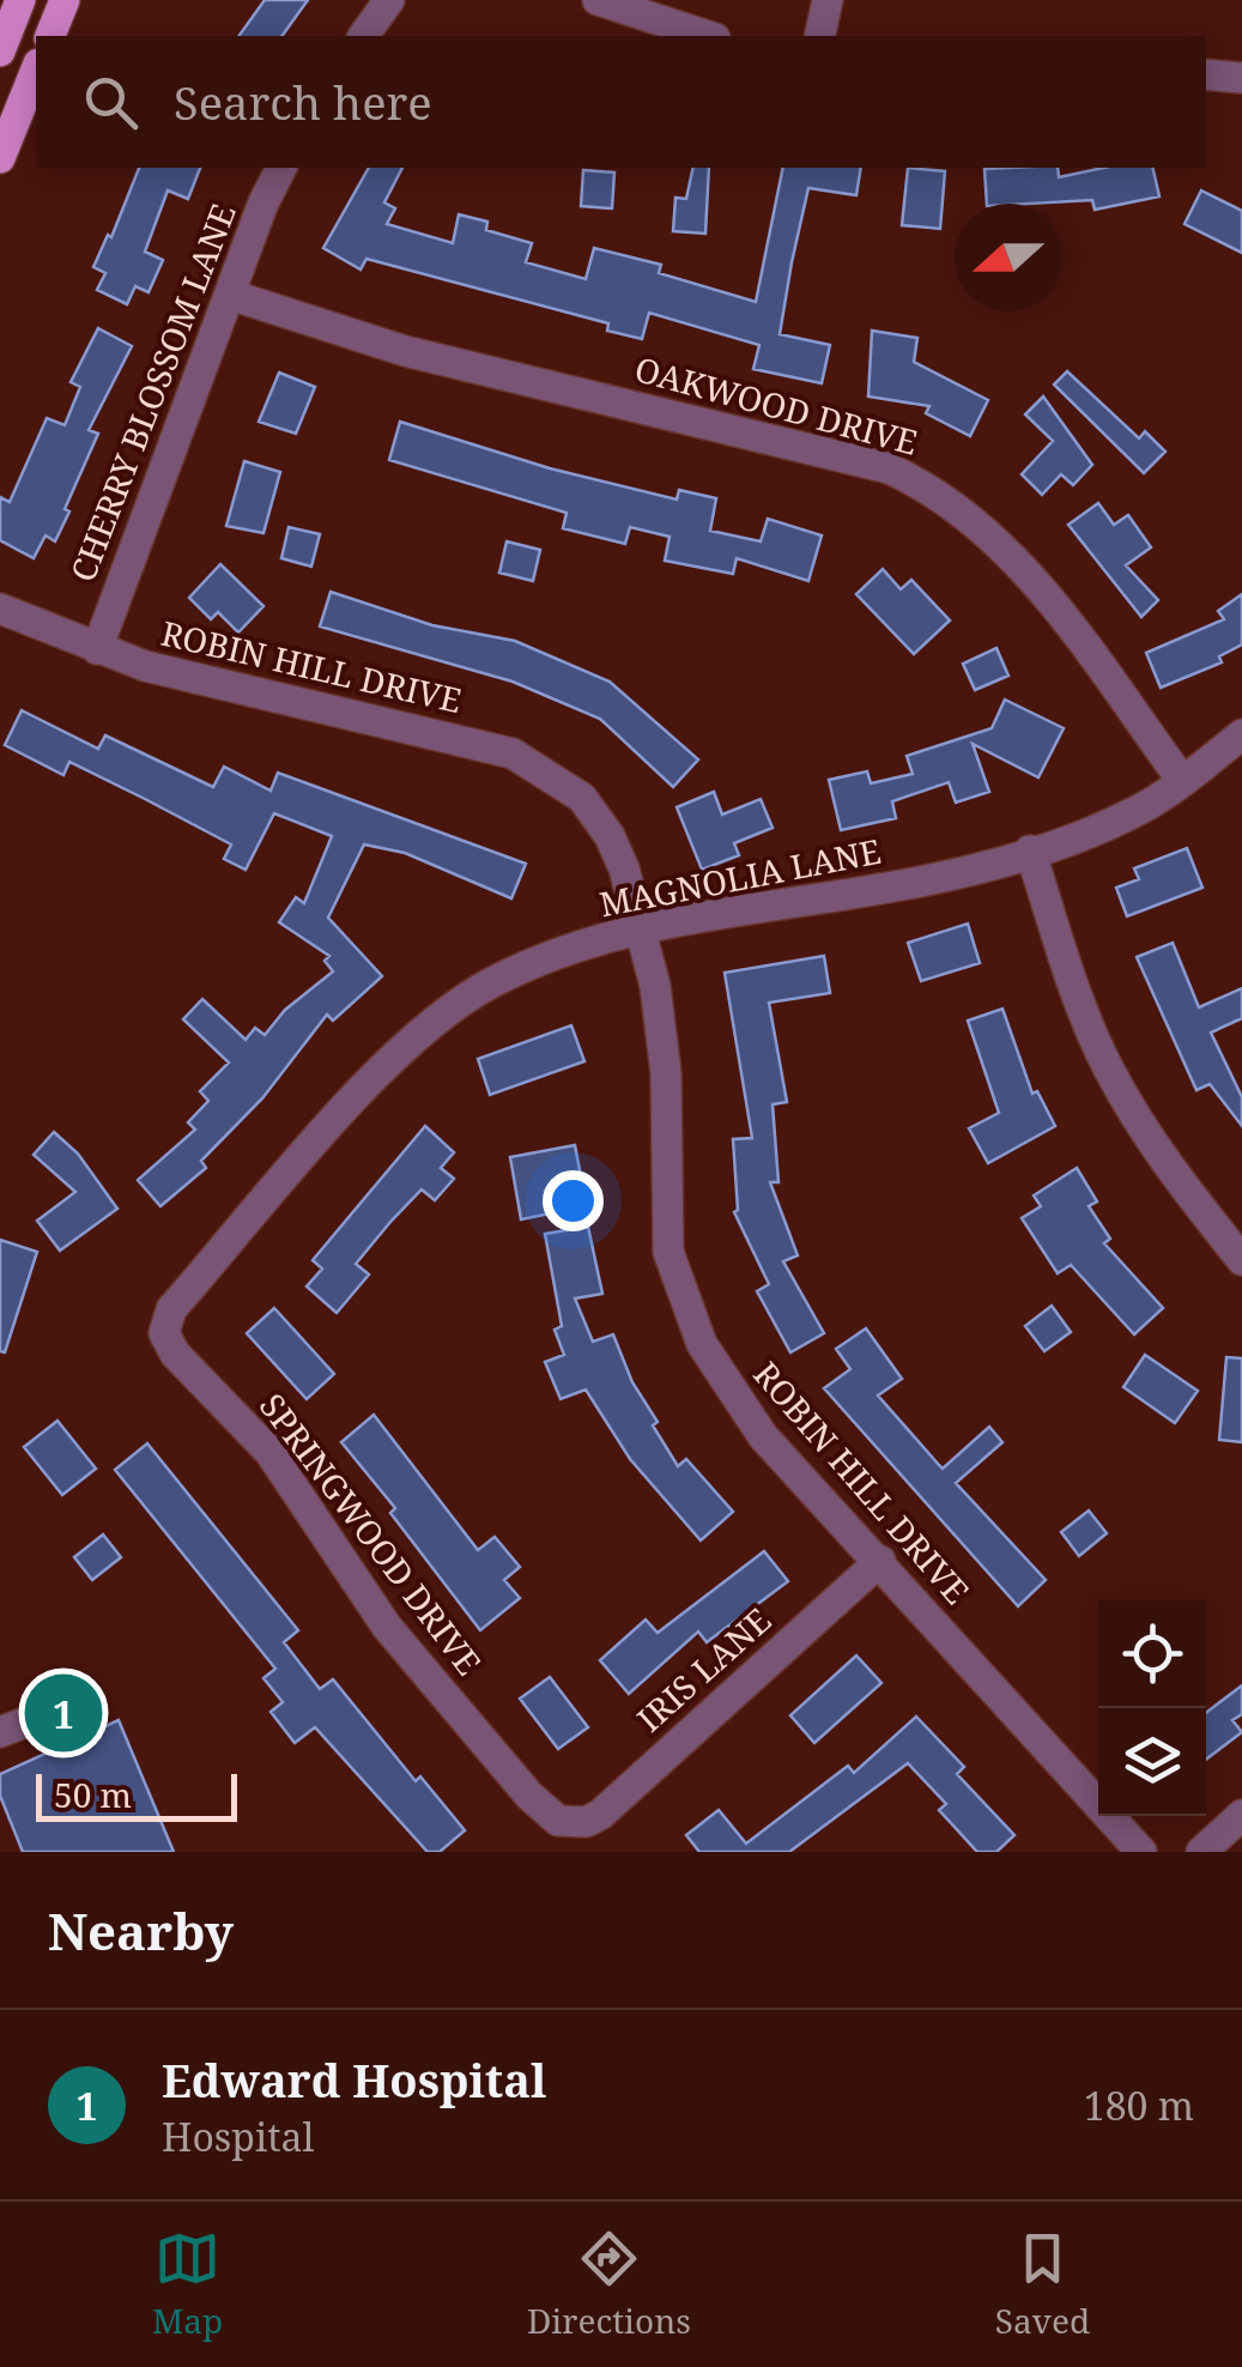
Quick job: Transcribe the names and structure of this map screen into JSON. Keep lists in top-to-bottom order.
{
  "streets": {
    "street": [
      "CHERRY BLOSSOM LANE",
      "OAKWOOD DRIVE",
      "ROBIN HILL DRIVE",
      "MAGNOLIA LANE",
      "SPRINGWOOD DRIVE",
      "IRIS LANE"
    ]
  },
  "crossings": [
    ["CHERRY BLOSSOM LANE", "OAKWOOD DRIVE"],
    ["CHERRY BLOSSOM LANE", "ROBIN HILL DRIVE"],
    ["OAKWOOD DRIVE", "MAGNOLIA LANE"],
    ["ROBIN HILL DRIVE", "MAGNOLIA LANE"],
    ["ROBIN HILL DRIVE", "IRIS LANE"],
    ["MAGNOLIA LANE", "SPRINGWOOD DRIVE"],
    ["SPRINGWOOD DRIVE", "IRIS LANE"]
  ],
  "scale_bar": "50 m",
  "north": "left",
  "page": {
    "search": "Search here",
    "pins": "1",
    "scale": "50 m",
    "heading": "Nearby",
    "list": [
      {
        "mark": "1",
        "name": "Edward Hospital",
        "note": "Hospital",
        "value": "180 m"
      }
    ],
    "nav": ["Map", "Directions", "Saved"]
  }
}
